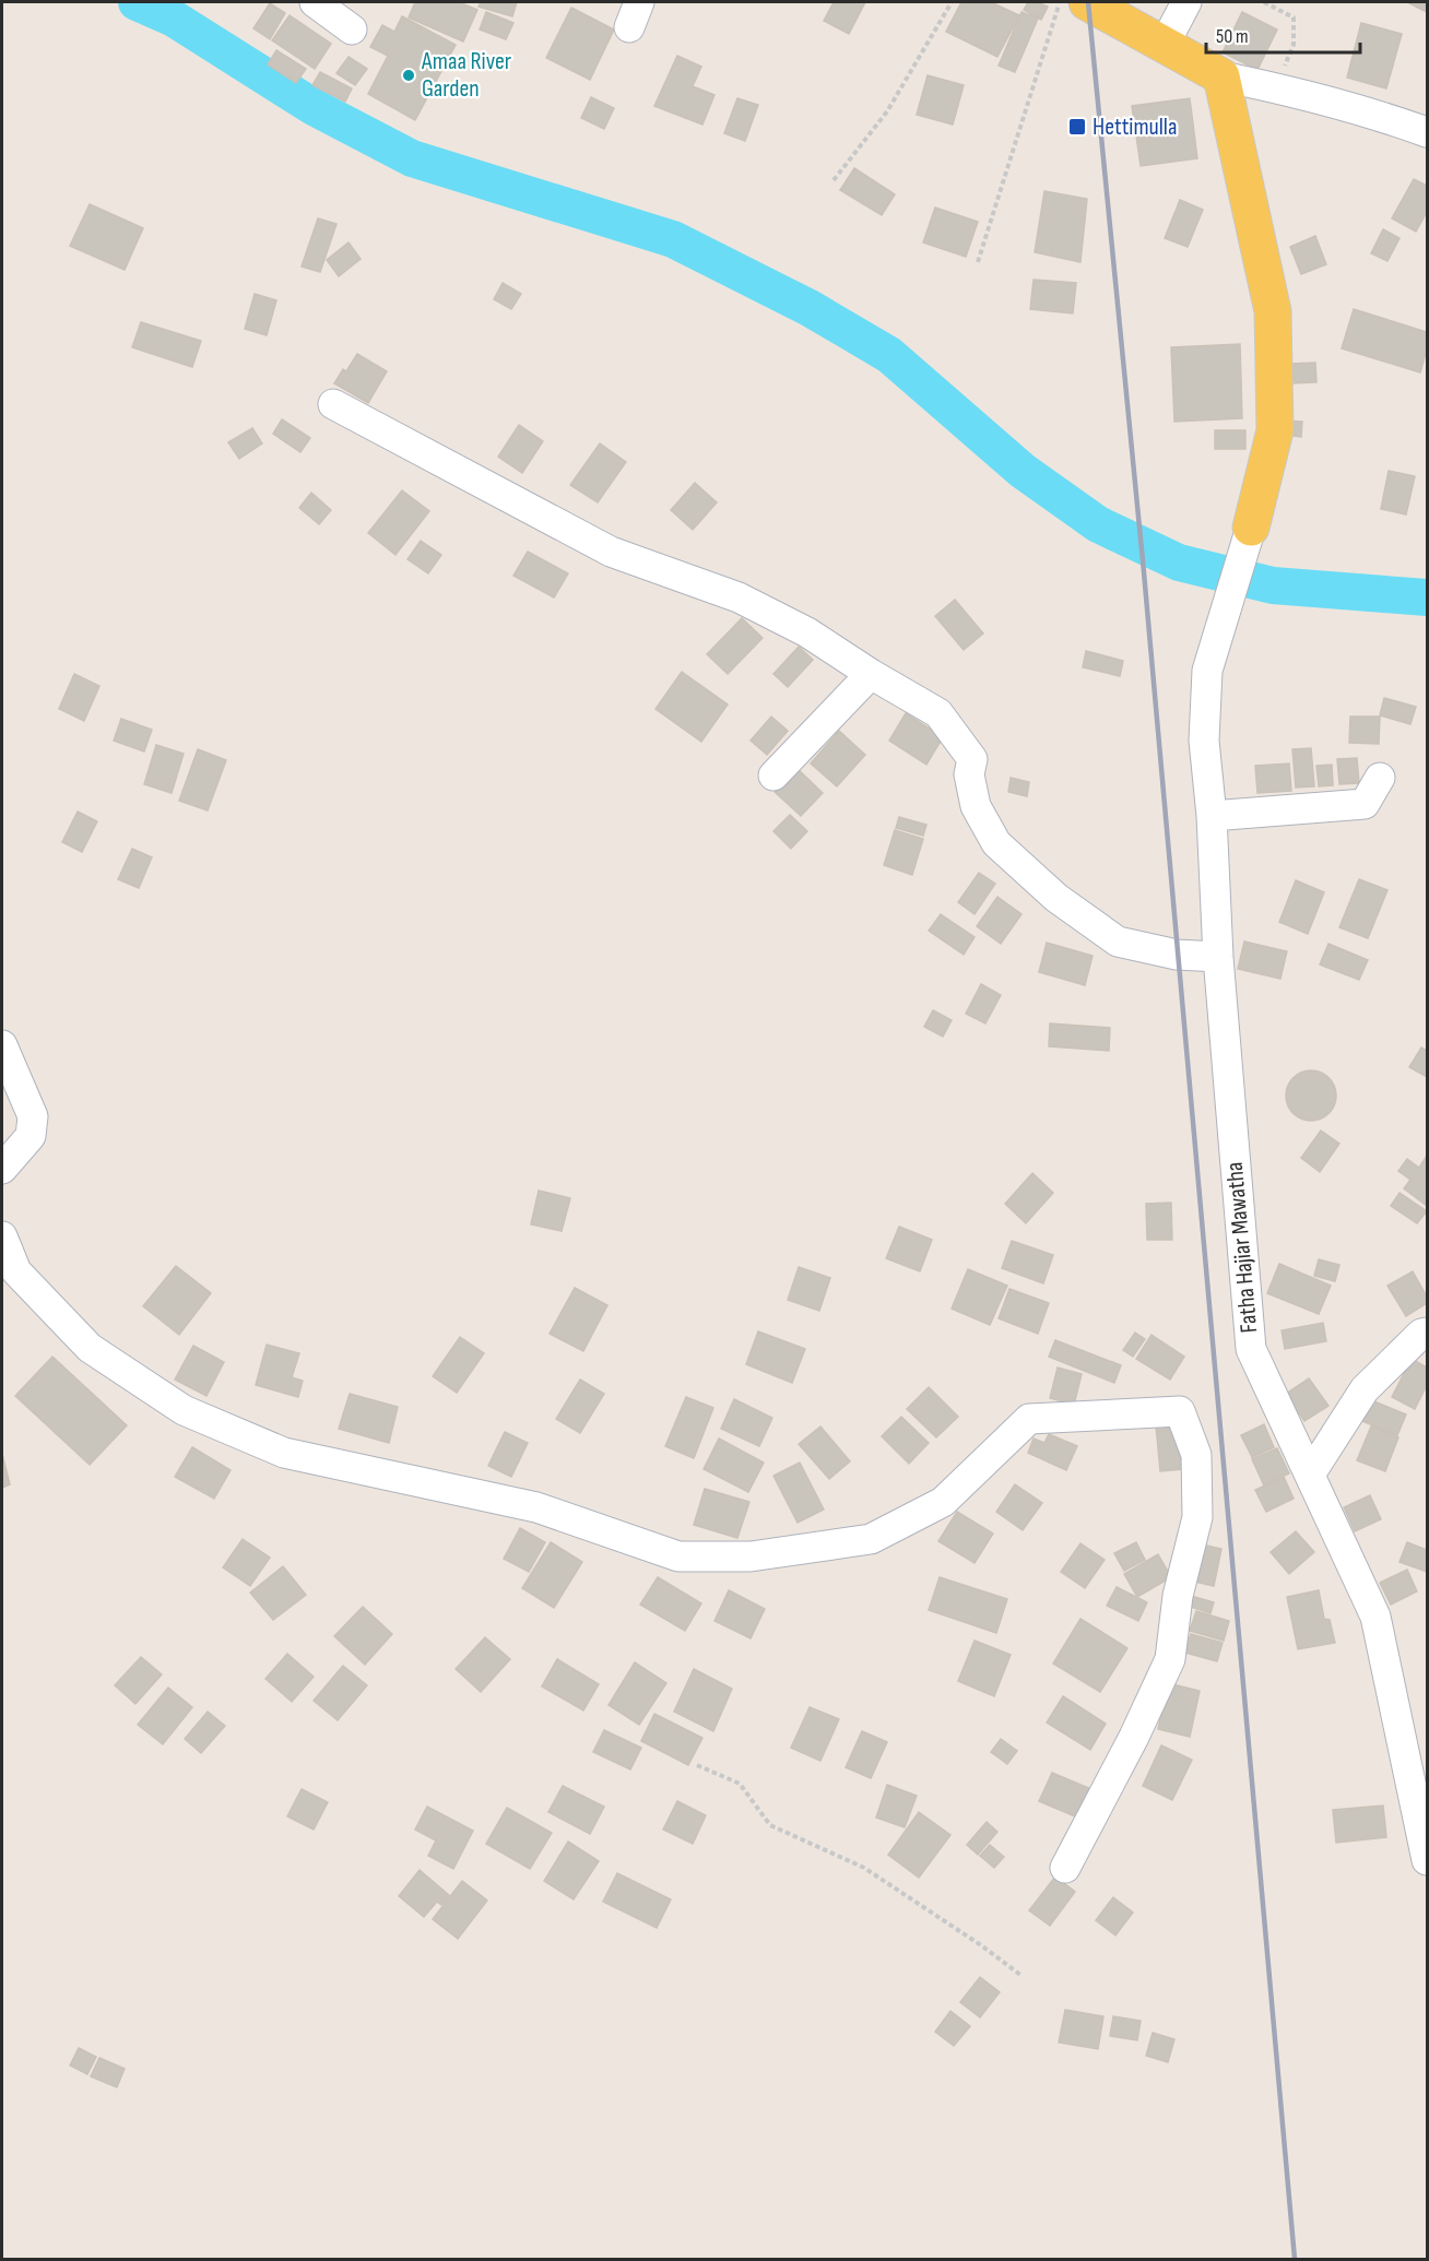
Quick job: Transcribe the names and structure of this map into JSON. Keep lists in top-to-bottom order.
{
  "streets": {
    "street": ["Fatha Hajiar Mawatha"]
  },
  "places": {
    "other": ["Amaa River Garden"],
    "transit": ["Hettimulla"]
  },
  "scale_bar": "50 m"
}
